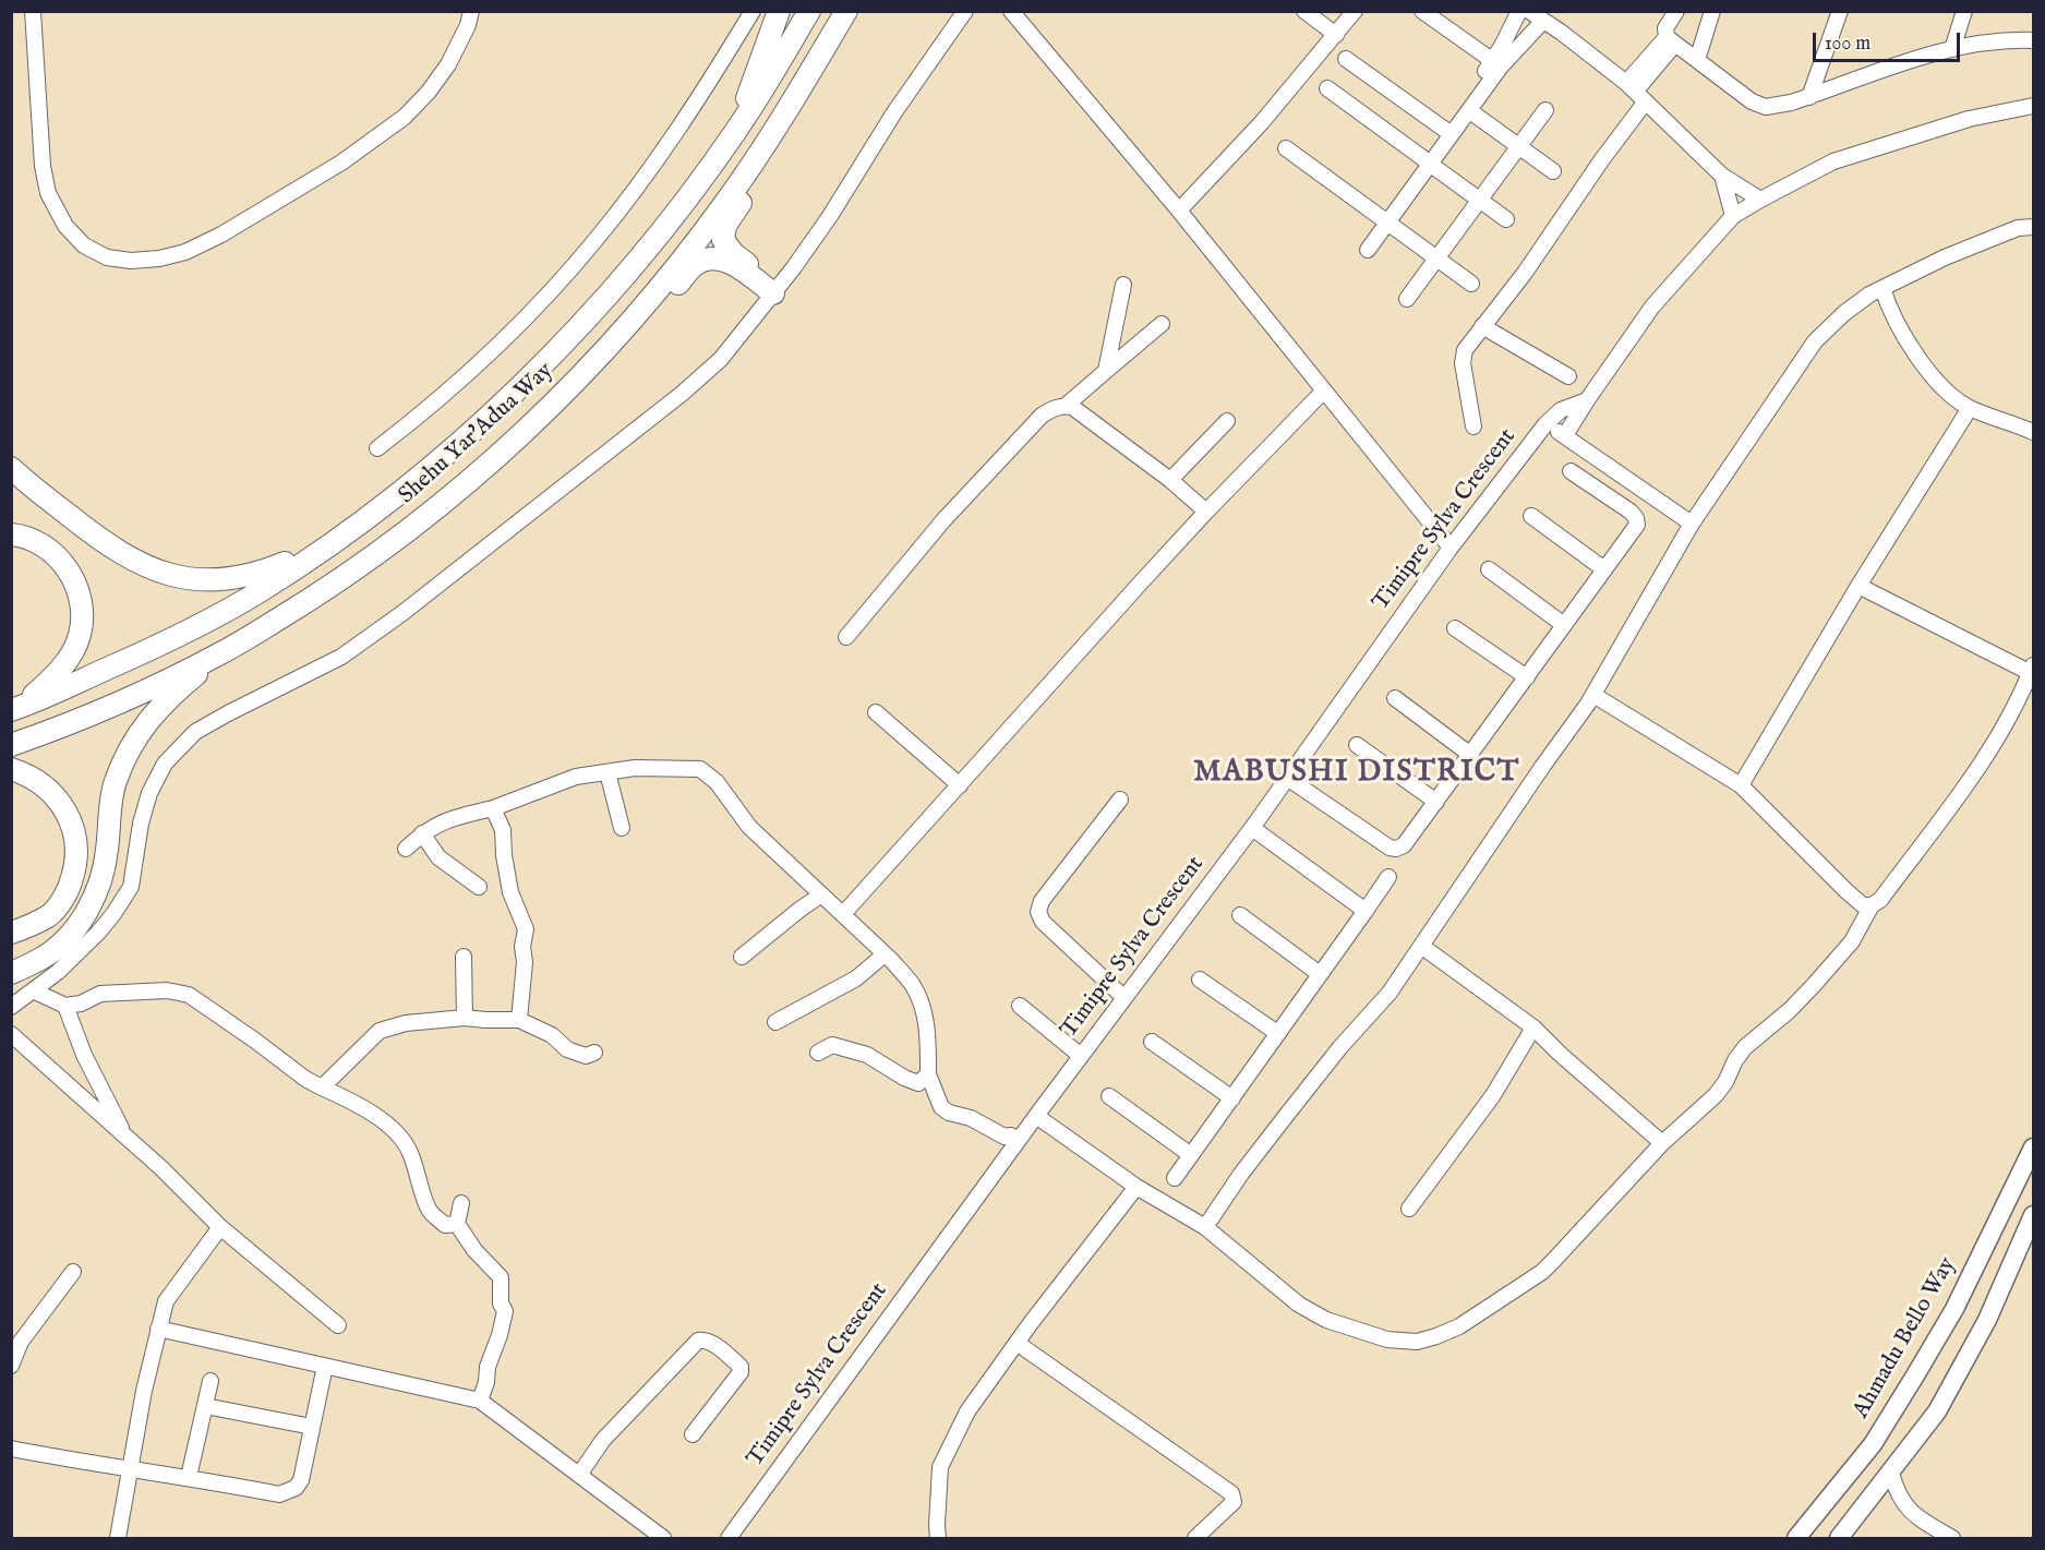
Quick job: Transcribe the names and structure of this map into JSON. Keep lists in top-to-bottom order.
{
  "streets": {
    "highway": ["Shehu Yar'Adua Way"],
    "main road": ["Ahmadu Bello Way"],
    "street": ["Timipre Sylva Crescent"]
  },
  "districts": ["MABUSHI DISTRICT"],
  "scale_bar": "100 m"
}
